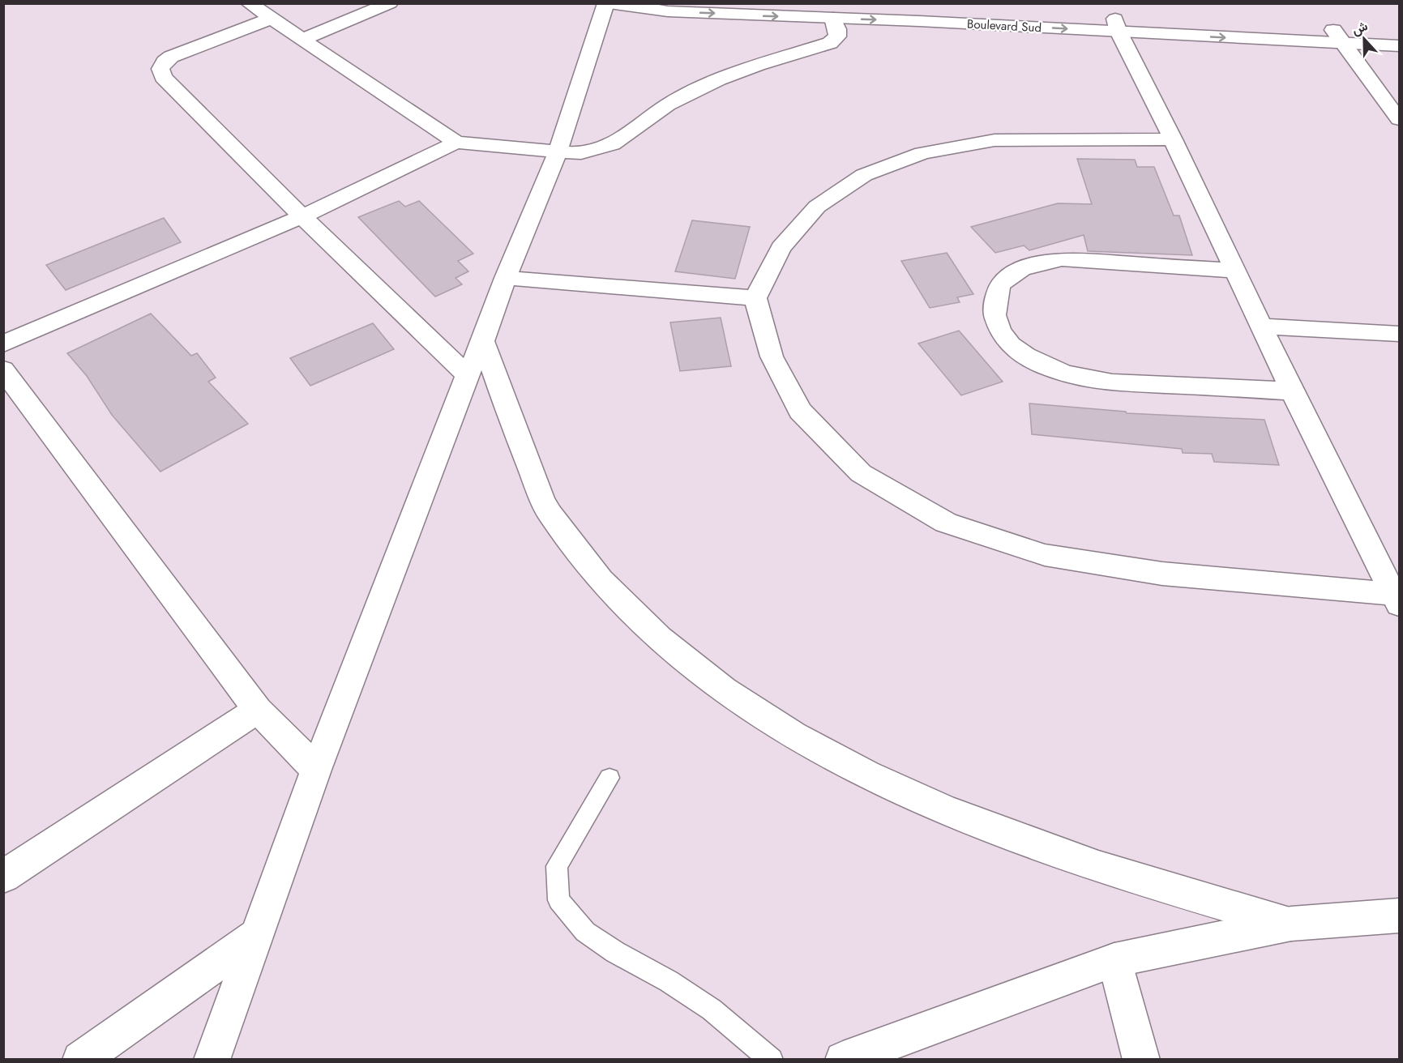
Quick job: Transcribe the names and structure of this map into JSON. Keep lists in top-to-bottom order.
{
  "streets": {
    "street": ["Boulevard Sud"]
  },
  "north": "top"
}
